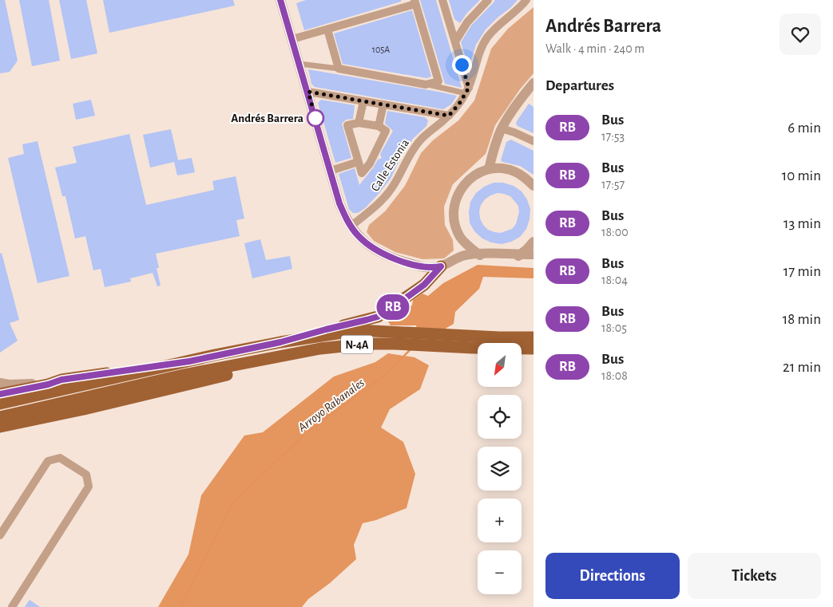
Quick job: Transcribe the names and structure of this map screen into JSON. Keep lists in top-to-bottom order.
{
  "streets": {
    "main road": ["N-4A"],
    "street": ["Calle Estonia"]
  },
  "water": ["Arroyo Rabanales"],
  "places": ["Andrés Barrera"],
  "lines": ["bus line RB"],
  "house_numbers": ["105A"],
  "north": "bottom left",
  "page": {
    "on_map": "RB",
    "heading": [
      ["Andrés Barrera", "Walk · 4 min · 240 m"],
      "Departures"
    ],
    "list": [
      {
        "mark": "RB",
        "name": "Bus",
        "note": "17:53",
        "value": "6 min"
      },
      {
        "mark": "RB",
        "name": "Bus",
        "note": "17:57",
        "value": "10 min"
      },
      {
        "mark": "RB",
        "name": "Bus",
        "note": "18:00",
        "value": "13 min"
      },
      {
        "mark": "RB",
        "name": "Bus",
        "note": "18:04",
        "value": "17 min"
      },
      {
        "mark": "RB",
        "name": "Bus",
        "note": "18:05",
        "value": "18 min"
      },
      {
        "mark": "RB",
        "name": "Bus",
        "note": "18:08",
        "value": "21 min"
      }
    ],
    "map_buttons": ["+", "−"],
    "buttons": ["Directions", "Tickets"]
  }
}
